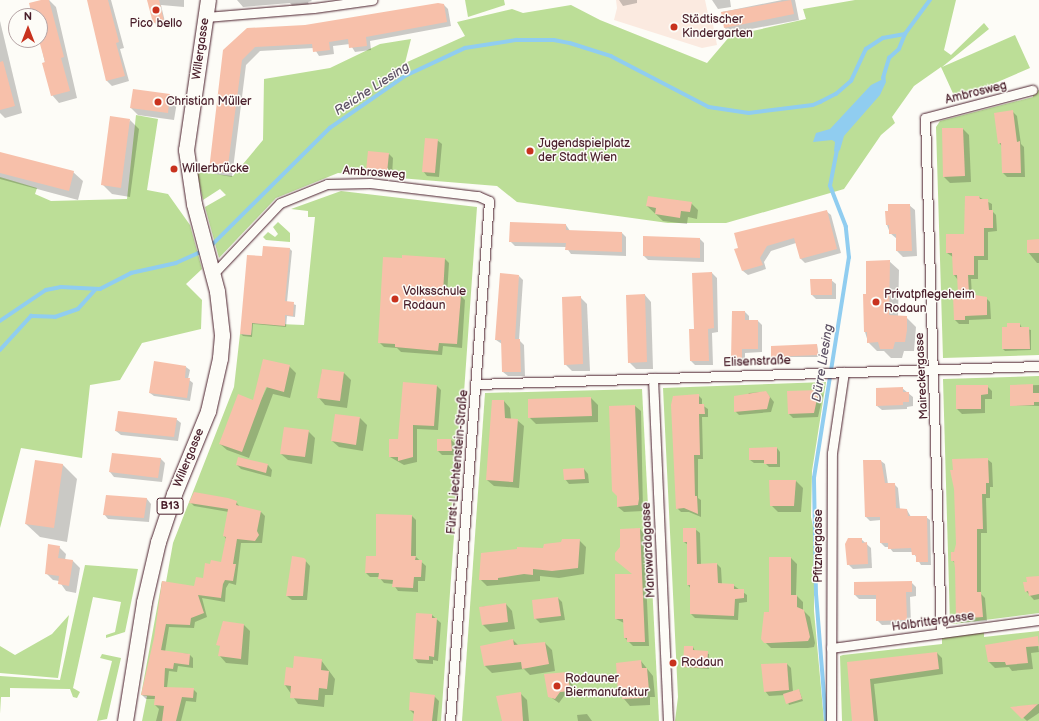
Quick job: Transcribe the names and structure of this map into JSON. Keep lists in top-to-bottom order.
{
  "streets": {
    "main road": ["Willergasse", "B13"],
    "street": [
      "Ambrosweg",
      "Elisenstraße",
      "Maireckergasse",
      "Fürst-Liechtenstein-Straße",
      "Pfitznergasse",
      "Manowardagasse",
      "Halbrittergasse"
    ]
  },
  "crossings": [
    ["Willergasse", "Ambrosweg"],
    ["Ambrosweg", "Maireckergasse"],
    ["Ambrosweg", "Fürst-Liechtenstein-Straße"],
    ["Elisenstraße", "Maireckergasse"],
    ["Elisenstraße", "Fürst-Liechtenstein-Straße"],
    ["Elisenstraße", "Pfitznergasse"],
    ["Elisenstraße", "Manowardagasse"],
    ["Maireckergasse", "Halbrittergasse"],
    ["Pfitznergasse", "Halbrittergasse"]
  ],
  "water": ["Reiche Liesing", "Dürre Liesing"],
  "places": [
    "Pico bello",
    "Städtischer Kindergarten",
    "Christian Müller",
    "Jugendspielplatz der Stadt Wien",
    "Willerbrücke",
    "Volksschule Rodaun",
    "Privatpflegeheim Rodaun",
    "Rodaun",
    "Rodauner Biermanufaktur"
  ],
  "north": "top"
}
